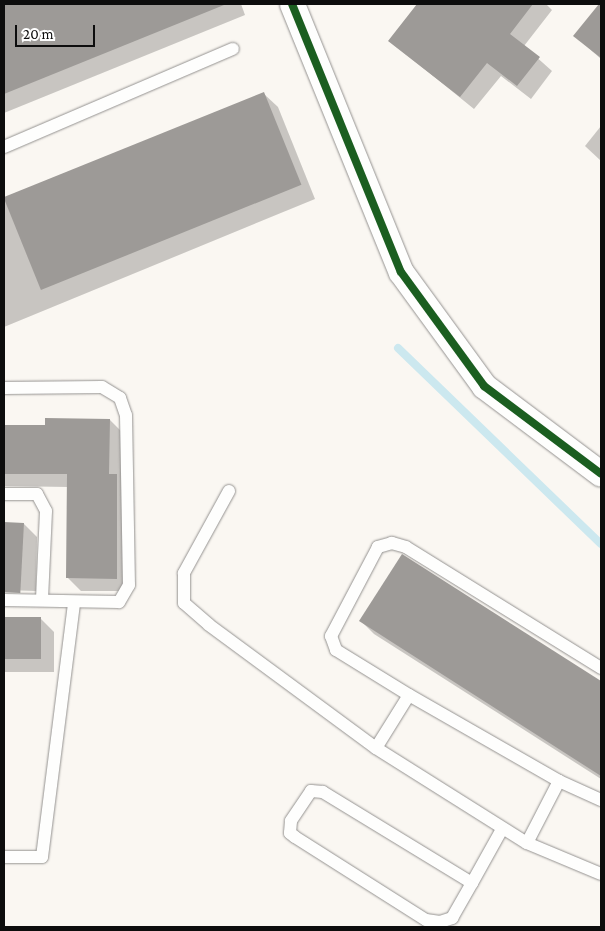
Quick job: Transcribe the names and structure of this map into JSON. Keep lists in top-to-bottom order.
{
  "scale_bar": "20 m"
}
